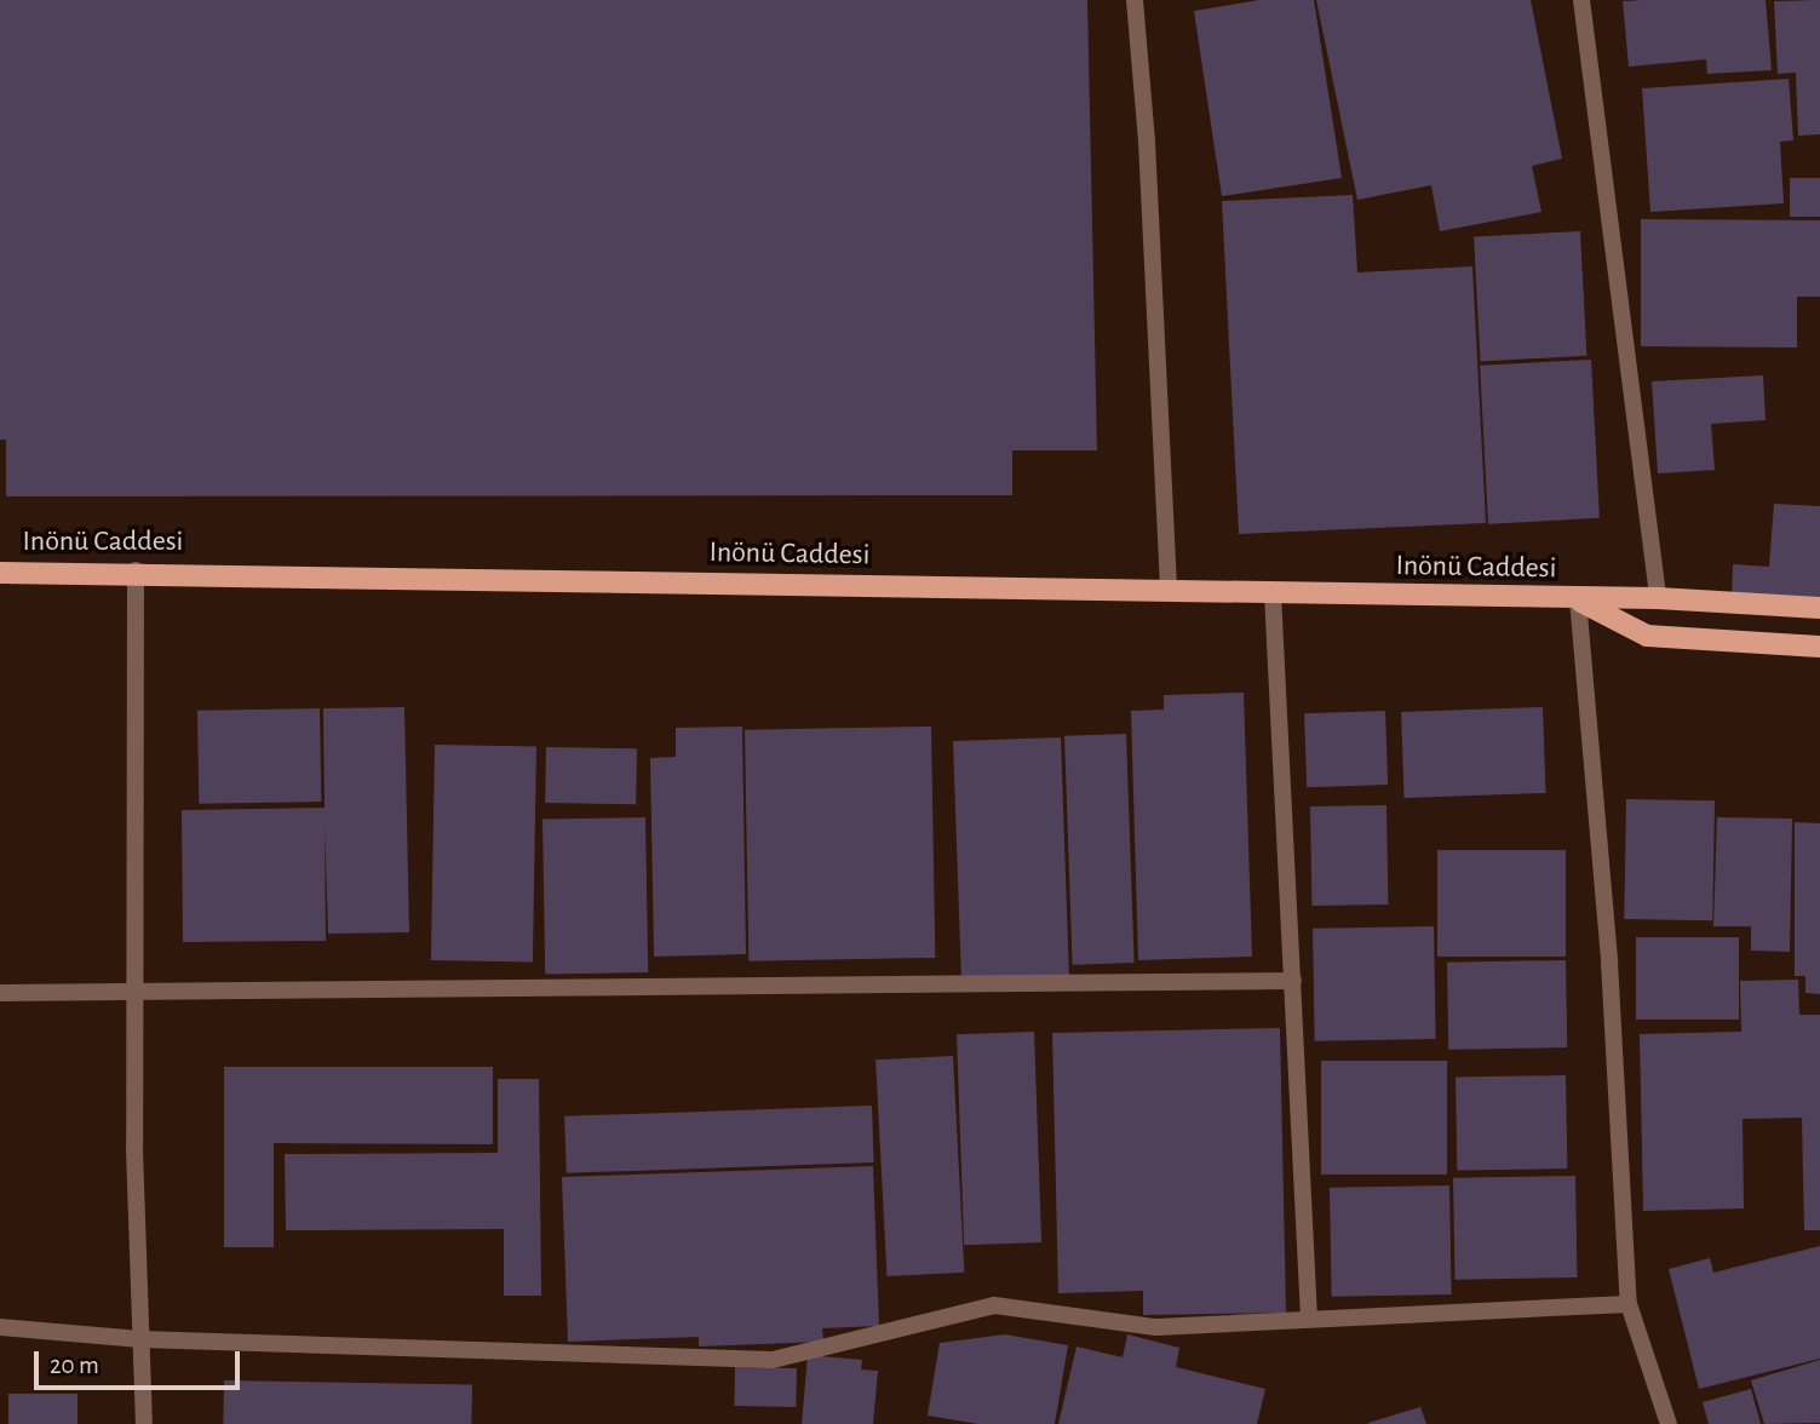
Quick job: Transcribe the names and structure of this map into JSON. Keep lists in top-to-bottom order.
{
  "streets": {
    "main road": ["Inönü Caddesi"]
  },
  "scale_bar": "20 m"
}
